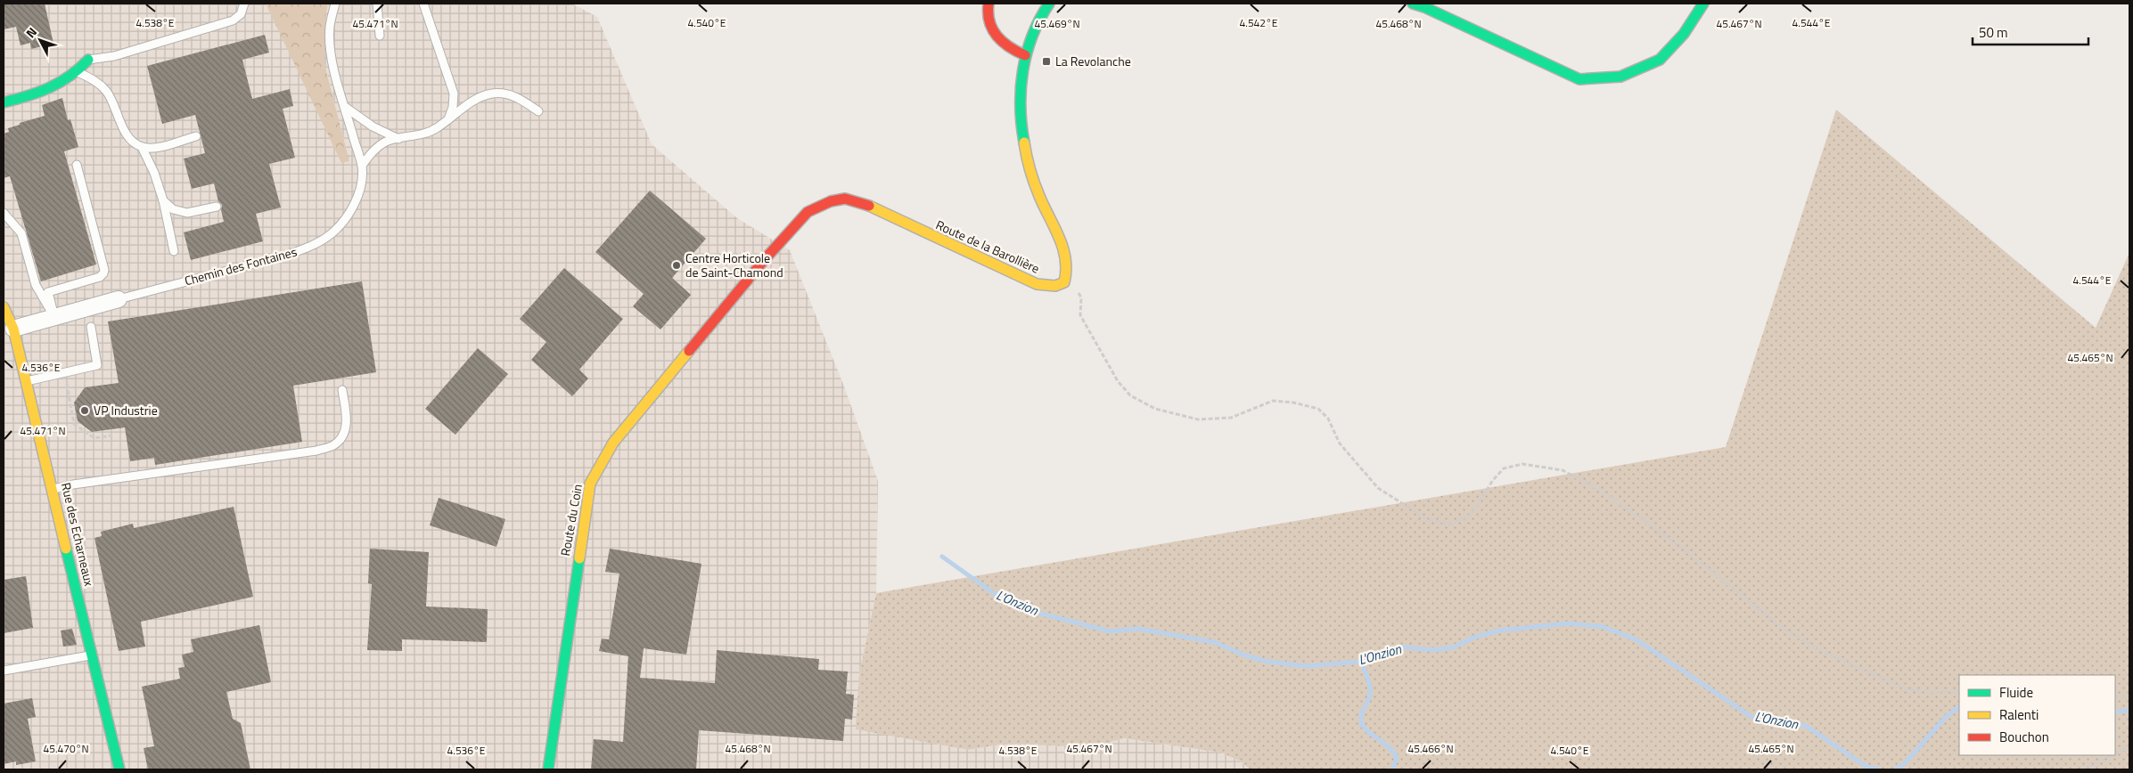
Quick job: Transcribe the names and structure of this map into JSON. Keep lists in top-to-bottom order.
{
  "streets": {
    "main road": ["Route de la Barollière", "Route du Coin", "Rue des Echarneaux"],
    "street": ["Chemin des Fontaines"]
  },
  "crossings": [
    ["Route de la Barollière", "Route du Coin"],
    ["Chemin des Fontaines", "Rue des Echarneaux"]
  ],
  "water": ["L'Onzion"],
  "places": {
    "transit": ["La Revolanche"],
    "other": ["Centre Horticole de Saint-Chamond", "VP Industrie"]
  },
  "legend": ["Fluide", "Ralenti", "Bouchon"],
  "scale_bar": "50 m",
  "north": "top left",
  "coordinates": [
    "4.542°E",
    "4.538°E",
    "4.540°E",
    "4.544°E",
    "45.471°N",
    "45.469°N",
    "45.468°N",
    "45.467°N",
    "45.465°N",
    "4.536°E",
    "45.470°N",
    "45.466°N"
  ]
}
